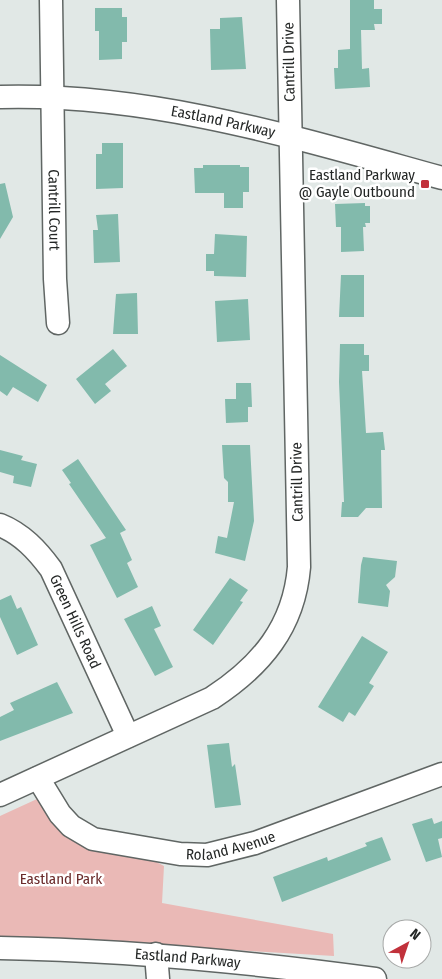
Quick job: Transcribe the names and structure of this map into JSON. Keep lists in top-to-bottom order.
{
  "streets": {
    "street": [
      "Cantrill Drive",
      "Eastland Parkway",
      "Cantrill Court",
      "Green Hills Road",
      "Roland Avenue"
    ]
  },
  "crossings": [
    ["Cantrill Drive", "Eastland Parkway"],
    ["Cantrill Drive", "Green Hills Road"],
    ["Cantrill Drive", "Roland Avenue"],
    ["Eastland Parkway", "Cantrill Court"]
  ],
  "parks": ["Eastland Park"],
  "places": {
    "transit": ["Eastland Parkway @ Gayle Outbound"]
  },
  "north": "top right"
}
